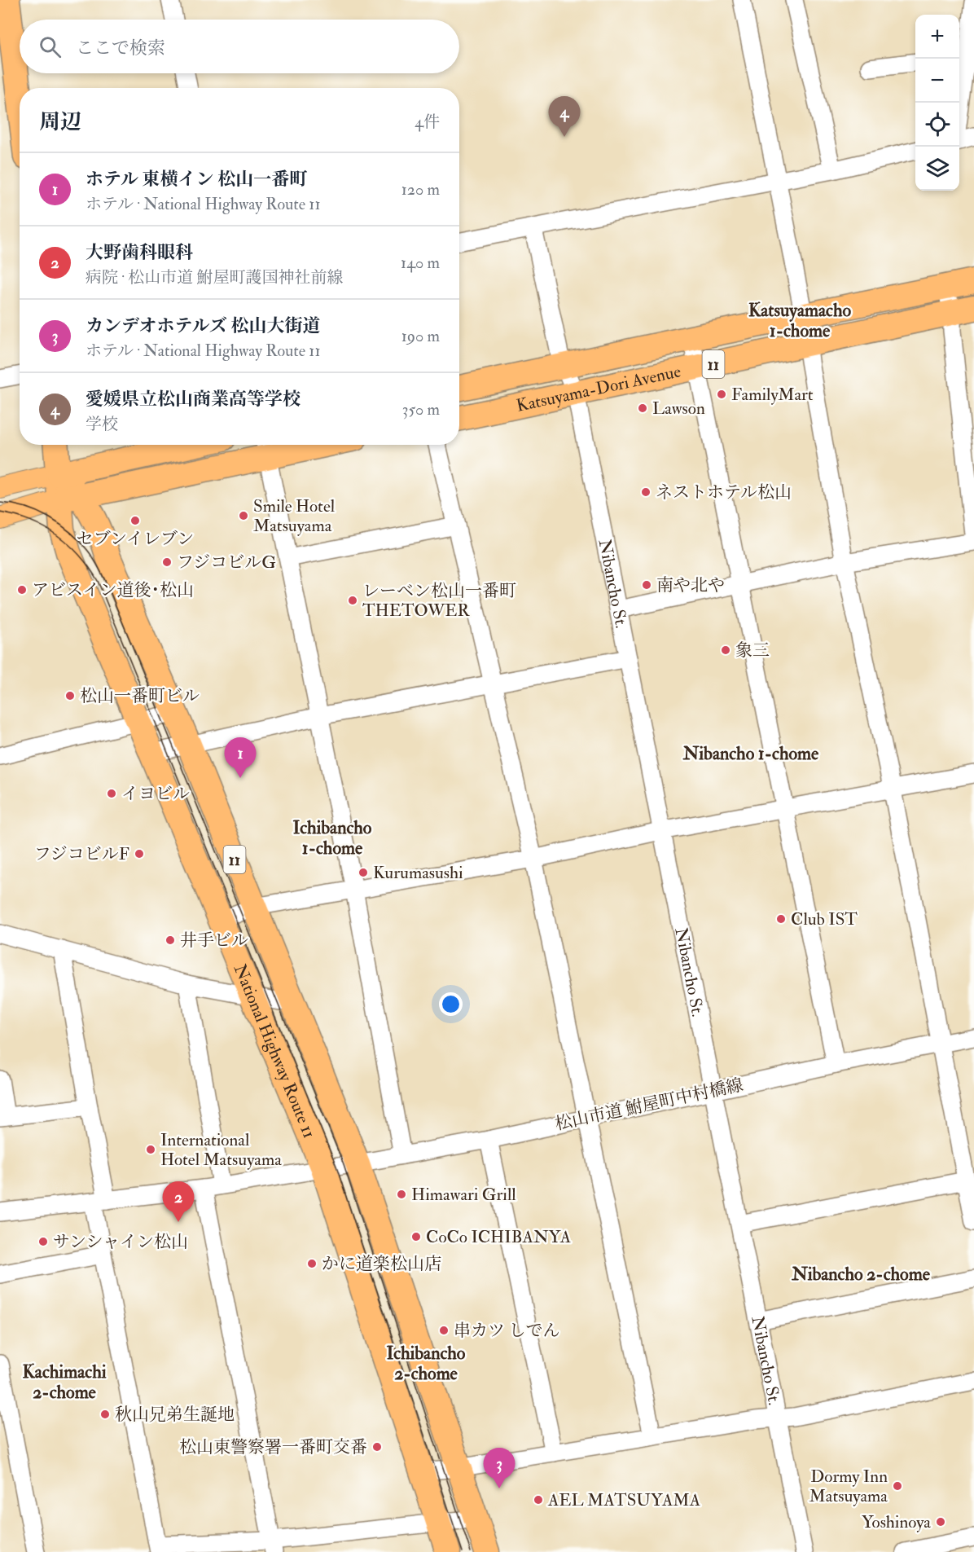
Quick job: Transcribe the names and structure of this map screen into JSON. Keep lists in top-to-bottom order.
{
  "streets": {
    "highway": ["11", "Katsuyama-Dori Avenue", "National Highway Route 11"],
    "street": ["Nibancho St.", "松山市道 鮒屋町中村橋線"]
  },
  "crossings": [
    ["Katsuyama-Dori Avenue", "Nibancho St."],
    ["Nibancho St.", "松山市道 鮒屋町中村橋線"],
    ["National Highway Route 11", "松山市道 鮒屋町中村橋線"]
  ],
  "districts": [
    "Katsuyamacho 1-chome",
    "Nibancho 1-chome",
    "Ichibancho 1-chome",
    "Nibancho 2-chome",
    "Ichibancho 2-chome",
    "Kachimachi 2-chome"
  ],
  "places": [
    "FamilyMart",
    "Lawson",
    "ネストホテル松山",
    "Smile Hotel Matsuyama",
    "セブンイレブン",
    "フジコビルG",
    "南や北や",
    "アビスイン道後･松山",
    "レーベン松山一番町 THETOWER",
    "象三",
    "松山一番町ビル",
    "イヨビル",
    "フジコビルF",
    "Kurumasushi",
    "Club IST",
    "井手ビル",
    "International Hotel Matsuyama",
    "Himawari Grill",
    "CoCo ICHIBANYA",
    "サンシャイン松山",
    "かに道楽松山店",
    "串カツ しでん",
    "秋山兄弟生誕地",
    "松山東警察署一番町交番",
    "Dormy Inn Matsuyama",
    "AEL MATSUYAMA",
    "Yoshinoya"
  ],
  "page": {
    "map_buttons": ["+", "−"],
    "search": "ここで検索",
    "heading": ["周辺", "4件"],
    "pins": [
      "4",
      "1",
      "2",
      "3"
    ],
    "list": [
      {
        "mark": "1",
        "name": "ホテル 東横イン 松山一番町",
        "note": "ホテル · National Highway Route 11",
        "value": "120 m"
      },
      {
        "mark": "2",
        "name": "大野歯科眼科",
        "note": "病院 · 松山市道 鮒屋町護国神社前線",
        "value": "140 m"
      },
      {
        "mark": "3",
        "name": "カンデオホテルズ 松山大街道",
        "note": "ホテル · National Highway Route 11",
        "value": "190 m"
      },
      {
        "mark": "4",
        "name": "愛媛県立松山商業高等学校",
        "note": "学校",
        "value": "350 m"
      }
    ]
  }
}
